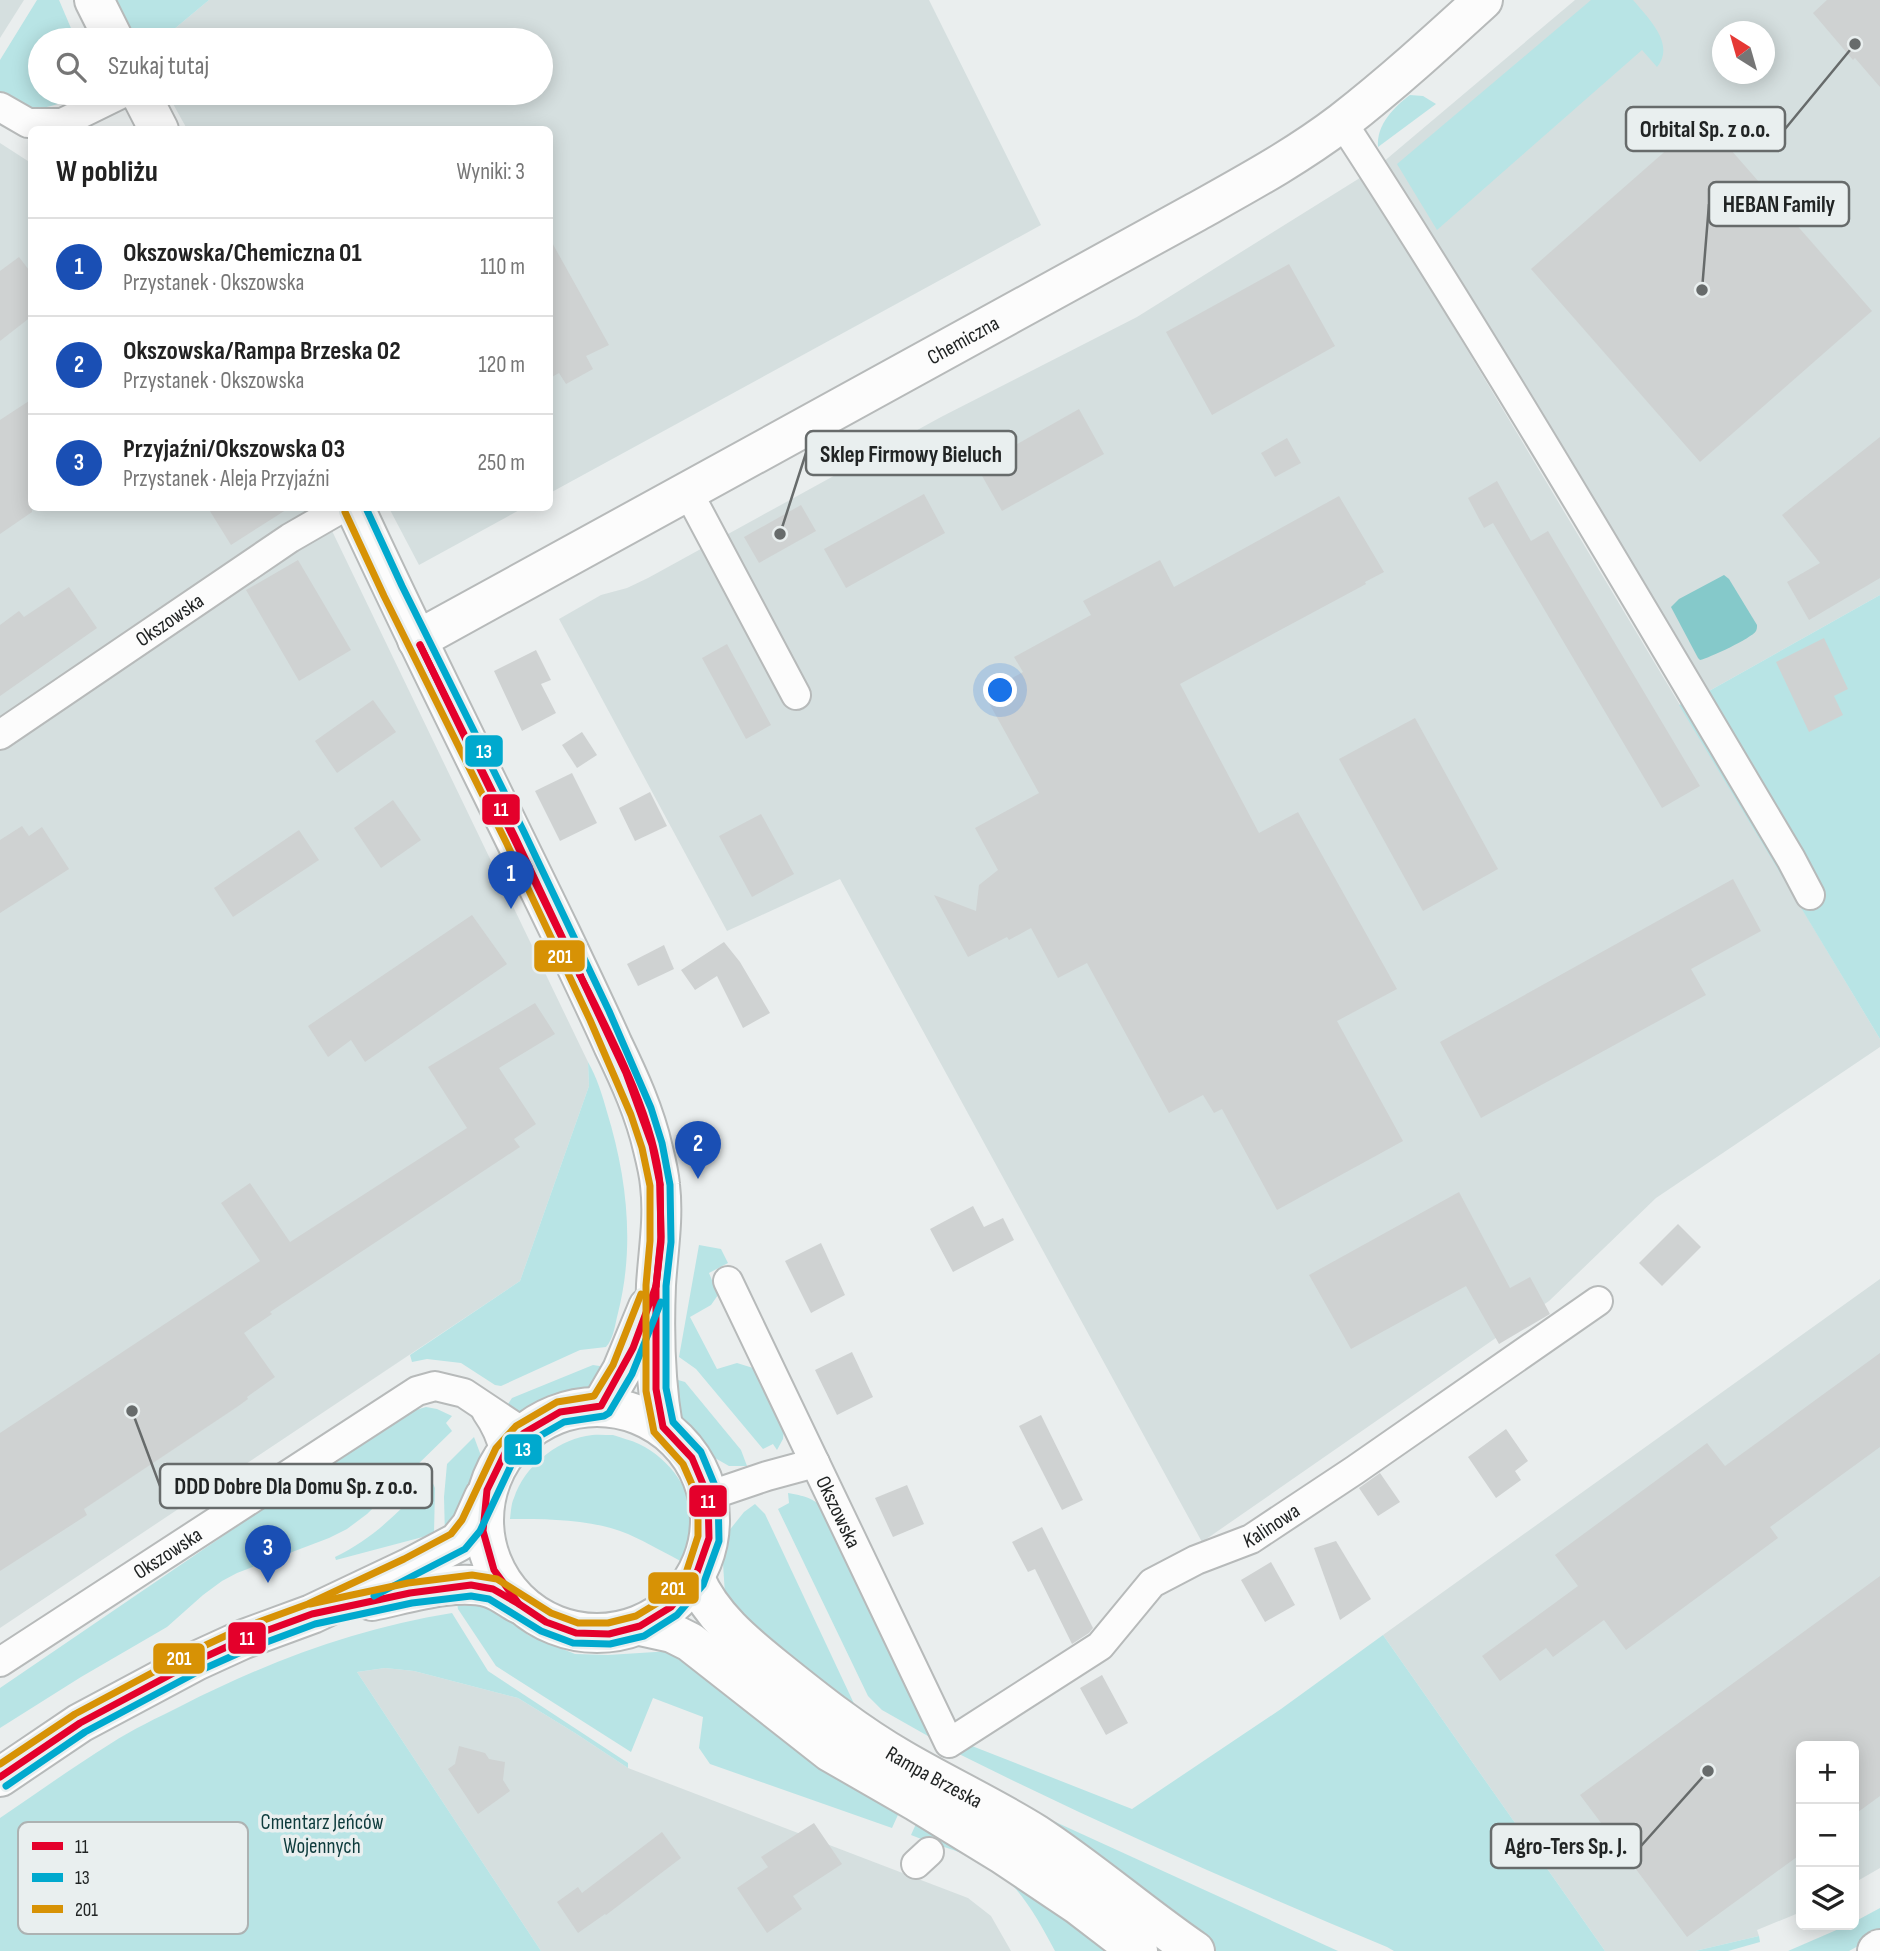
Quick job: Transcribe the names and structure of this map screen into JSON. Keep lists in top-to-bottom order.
{
  "streets": {
    "main road": ["Chemiczna", "Rampa Brzeska"],
    "street": ["Okszowska", "Kalinowa"]
  },
  "crossings": [
    ["Okszowska", "Kalinowa"],
    ["Okszowska", "Rampa Brzeska"]
  ],
  "parks": ["Cmentarz Jeńców Wojennych"],
  "places": [
    "Orbital Sp. z o.o.",
    "HEBAN Family",
    "Sklep Firmowy Bieluch",
    "DDD Dobre Dla Domu Sp. z o.o.",
    "Agro-Ters Sp. J."
  ],
  "lines": ["transit line 13", "transit line 201", "transit line 11"],
  "legend": ["11", "13", "201"],
  "north": "top left",
  "page": {
    "search": "Szukaj tutaj",
    "heading": ["W pobliżu", "Wyniki: 3"],
    "list": [
      {
        "mark": "1",
        "name": "Okszowska/Chemiczna 01",
        "note": "Przystanek · Okszowska",
        "value": "110 m"
      },
      {
        "mark": "2",
        "name": "Okszowska/Rampa Brzeska 02",
        "note": "Przystanek · Okszowska",
        "value": "120 m"
      },
      {
        "mark": "3",
        "name": "Przyjaźni/Okszowska 03",
        "note": "Przystanek · Aleja Przyjaźni",
        "value": "250 m"
      }
    ],
    "pins": ["1", "2", "3"],
    "map_buttons": ["+", "−"]
  }
}
